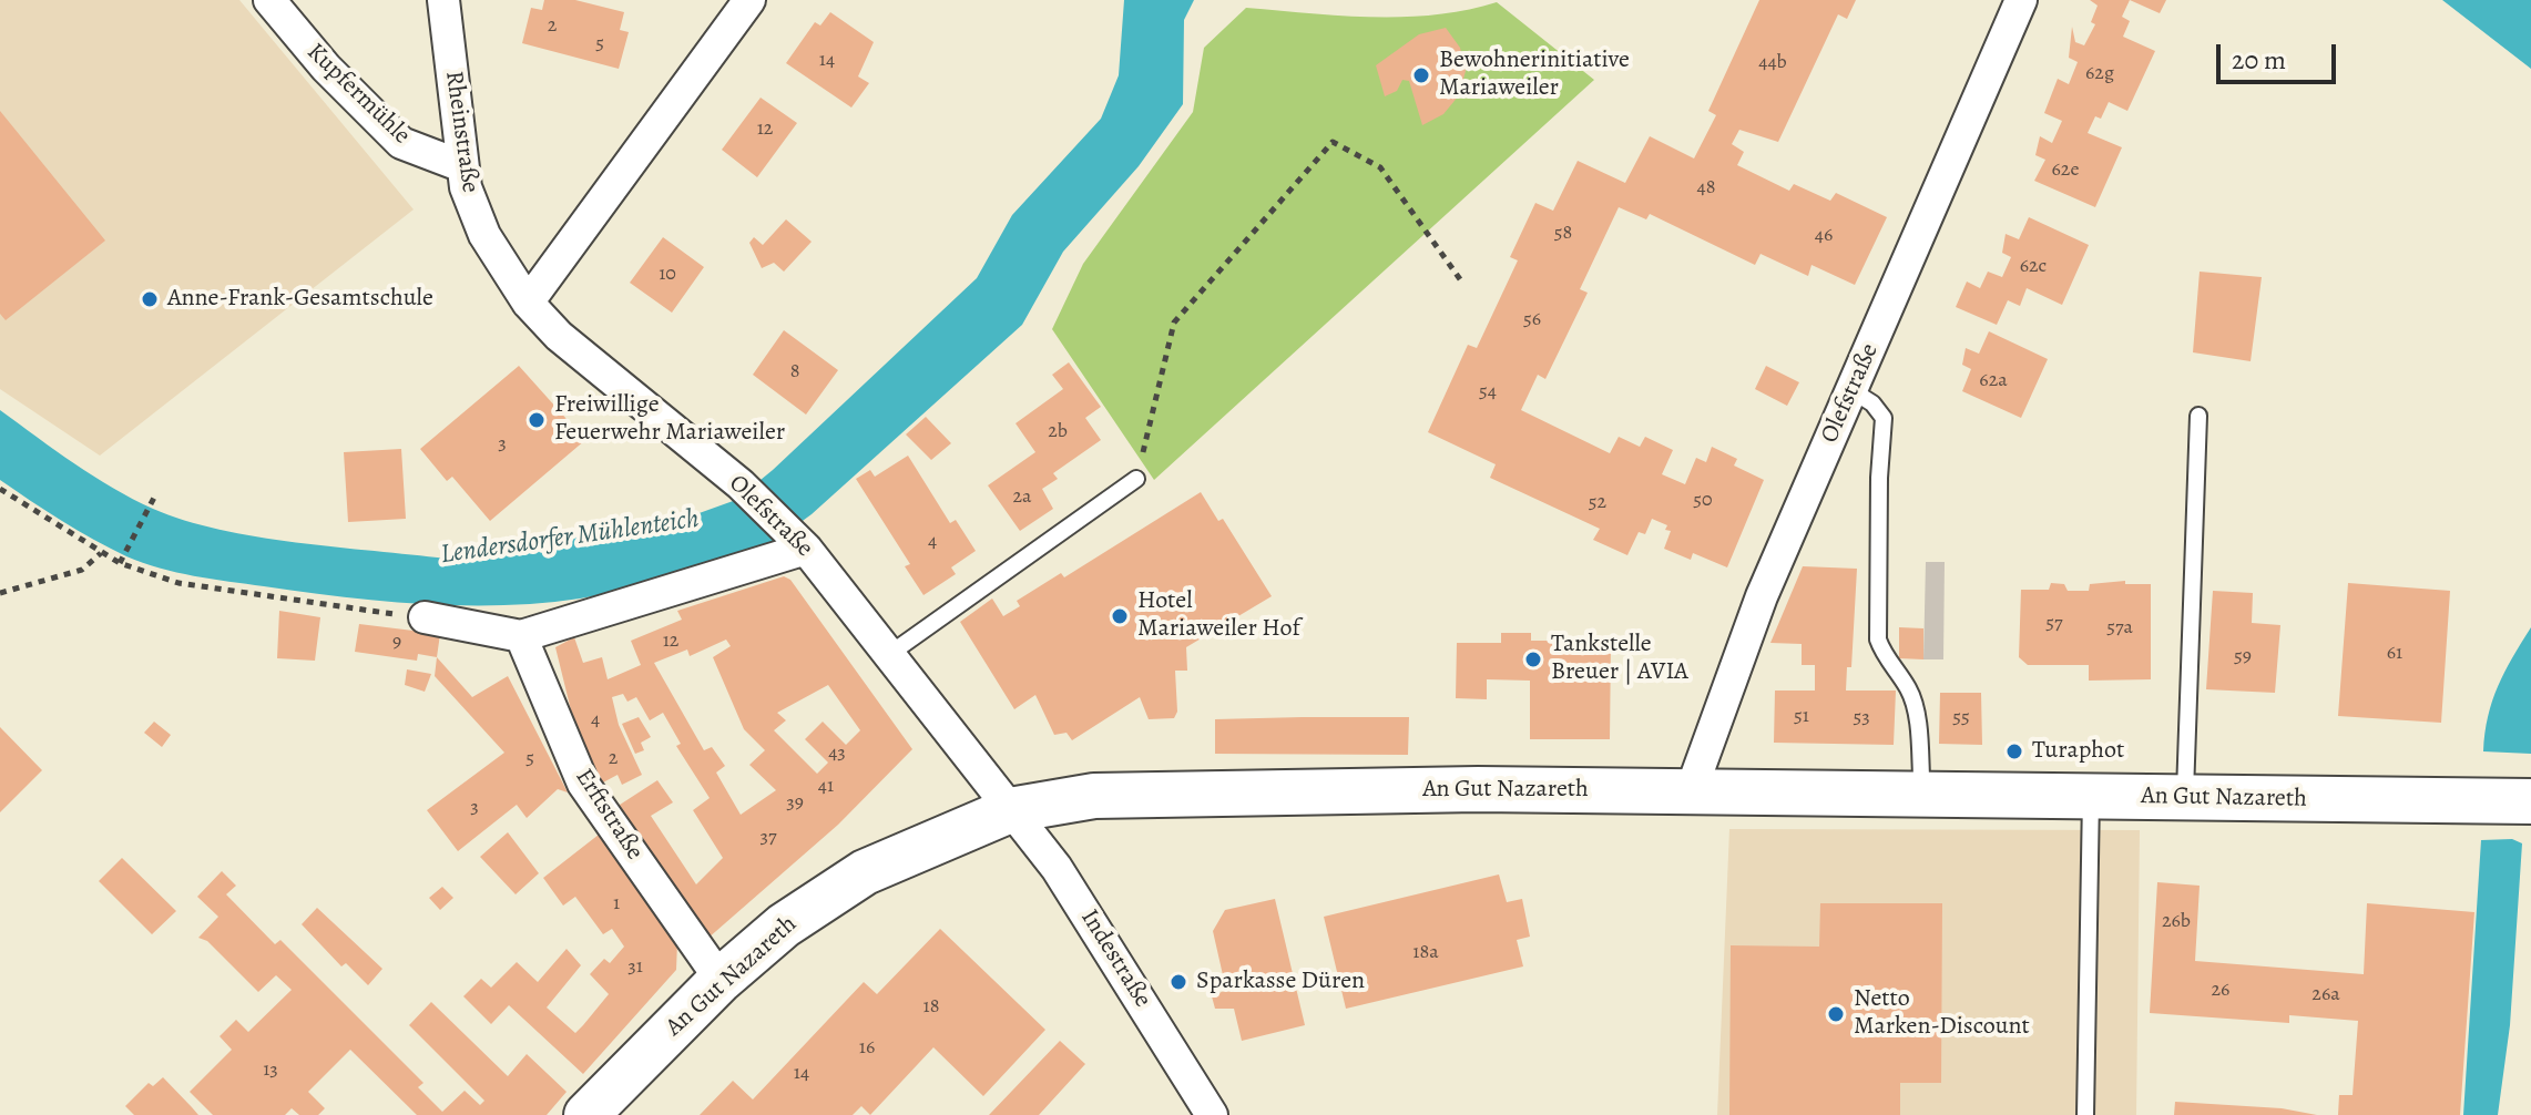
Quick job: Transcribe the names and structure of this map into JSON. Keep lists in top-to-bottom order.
{
  "streets": {
    "main road": ["An Gut Nazareth"],
    "street": [
      "Kupfermühle",
      "Rheinstraße",
      "Olefstraße",
      "Erftstraße",
      "Indestraße"
    ]
  },
  "crossings": [
    ["Kupfermühle", "Rheinstraße"],
    ["Rheinstraße", "Olefstraße"],
    ["Olefstraße", "An Gut Nazareth"],
    ["Olefstraße", "Indestraße"],
    ["An Gut Nazareth", "Erftstraße"],
    ["An Gut Nazareth", "Indestraße"]
  ],
  "water": ["Lendersdorfer Mühlenteich"],
  "places": [
    "Bewohnerinitiative Mariaweiler",
    "Anne-Frank-Gesamtschule",
    "Freiwillige Feuerwehr Mariaweiler",
    "Hotel Mariaweiler Hof",
    "Tankstelle Breuer | AVIA",
    "Turaphot",
    "Sparkasse Düren",
    "Netto Marken-Discount"
  ],
  "house_numbers": [
    "2",
    "5",
    "14",
    "44b",
    "62g",
    "12",
    "62e",
    "48",
    "58",
    "46",
    "62c",
    "10",
    "56",
    "8",
    "62a",
    "54",
    "2b",
    "3",
    "2a",
    "50",
    "52",
    "4",
    "57",
    "57a",
    "12",
    "9",
    "61",
    "59",
    "51",
    "53",
    "55",
    "4",
    "43",
    "5",
    "2",
    "41",
    "39",
    "3",
    "37",
    "1",
    "26b",
    "18a",
    "31",
    "26",
    "26a",
    "18",
    "16",
    "13",
    "14"
  ],
  "scale_bar": "20 m"
}
